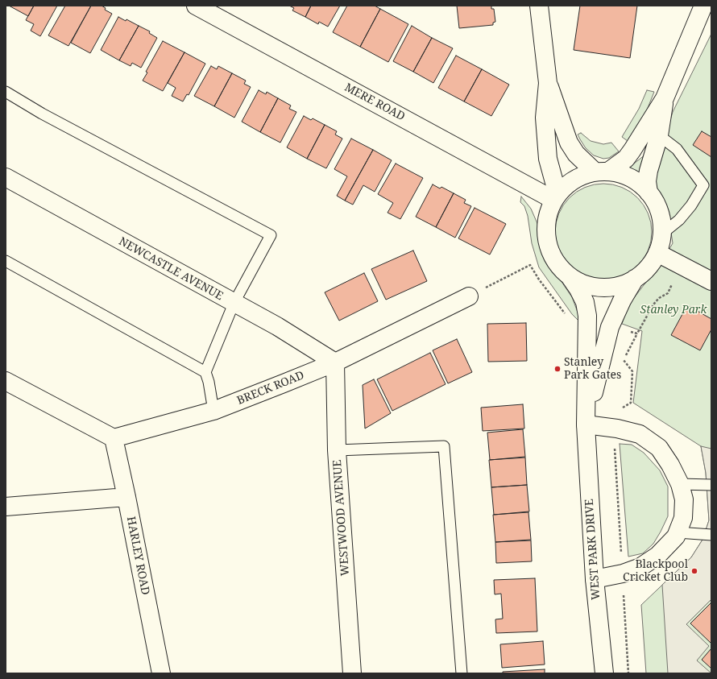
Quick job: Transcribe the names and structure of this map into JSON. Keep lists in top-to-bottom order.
{
  "streets": {
    "street": [
      "MERE ROAD",
      "NEWCASTLE AVENUE",
      "BRECK ROAD",
      "WESTWOOD AVENUE",
      "WEST PARK DRIVE",
      "HARLEY ROAD"
    ]
  },
  "crossings": [
    ["NEWCASTLE AVENUE", "BRECK ROAD"],
    ["NEWCASTLE AVENUE", "WESTWOOD AVENUE"],
    ["BRECK ROAD", "WESTWOOD AVENUE"],
    ["BRECK ROAD", "HARLEY ROAD"]
  ],
  "parks": ["Stanley Park"],
  "places": ["Stanley Park Gates", "Blackpool Cricket Club"]
}
